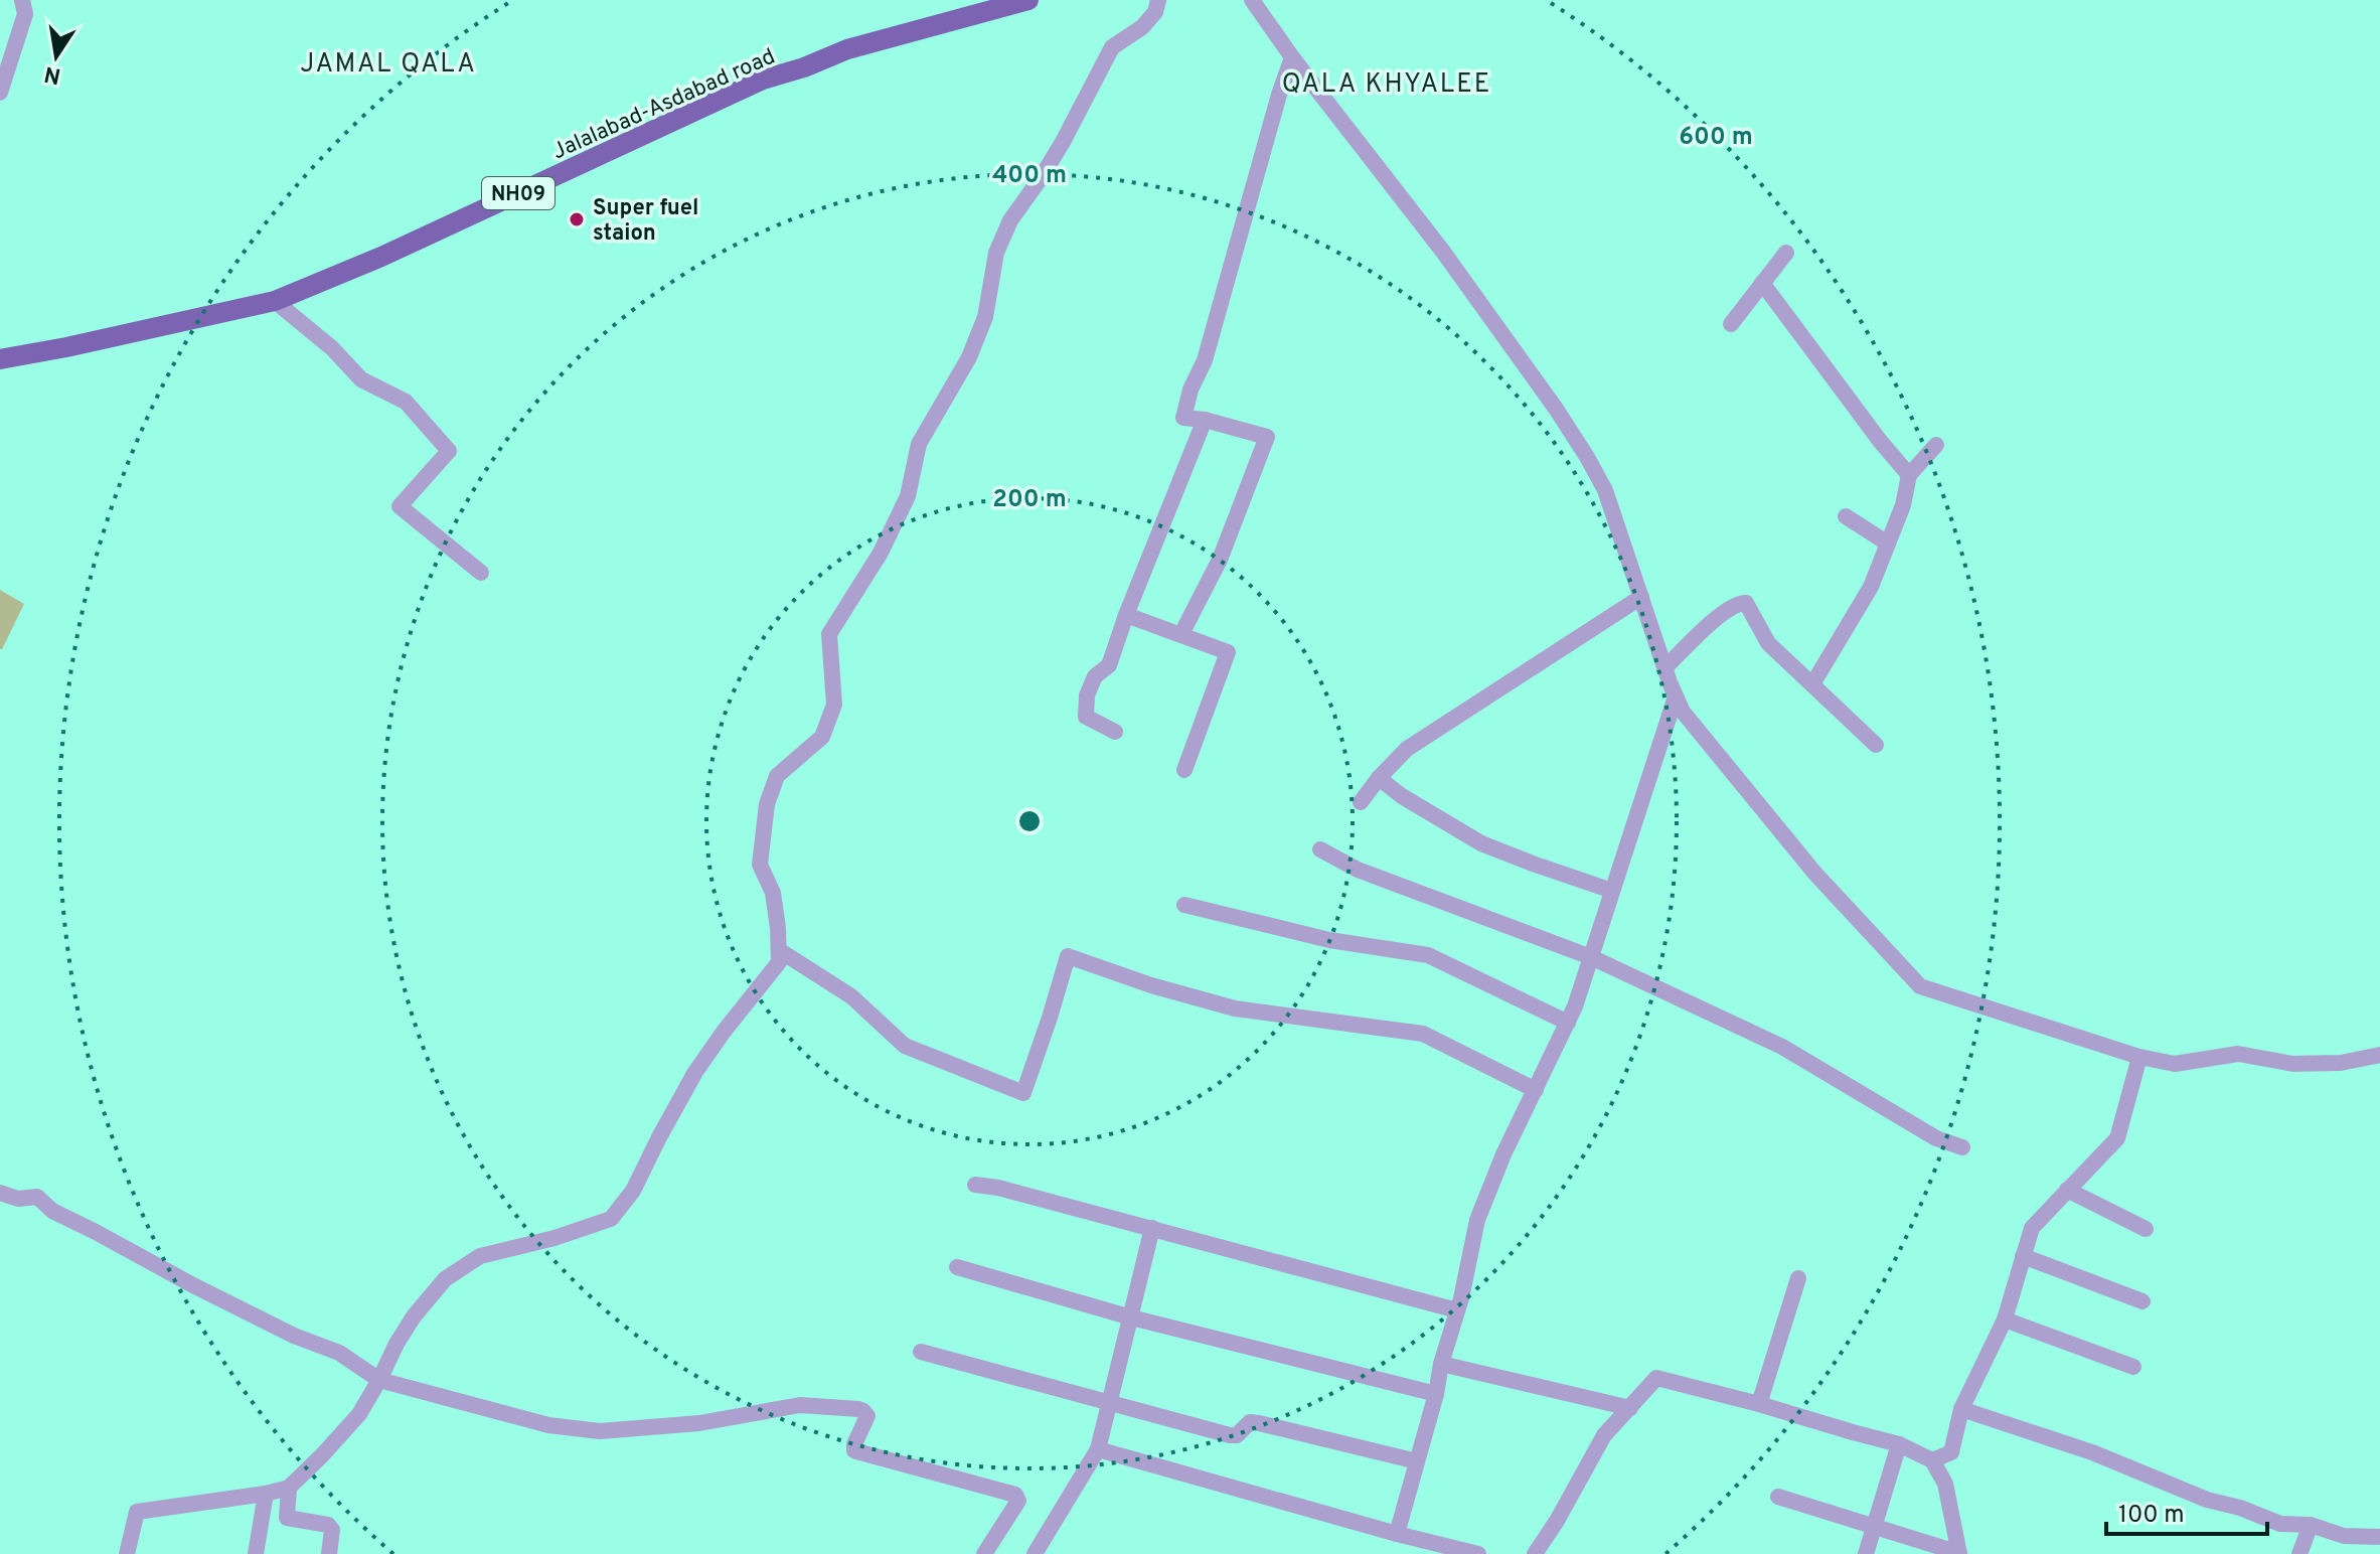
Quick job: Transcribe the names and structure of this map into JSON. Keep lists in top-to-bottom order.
{
  "streets": {
    "main road": ["Jalalabad-Asdabad road", "NH09"]
  },
  "districts": ["JAMAL QALA", "QALA KHYALEE"],
  "places": ["Super fuel staion"],
  "scale_bar": "100 m",
  "north": "bottom",
  "rings": ["600 m", "400 m", "200 m"]
}
